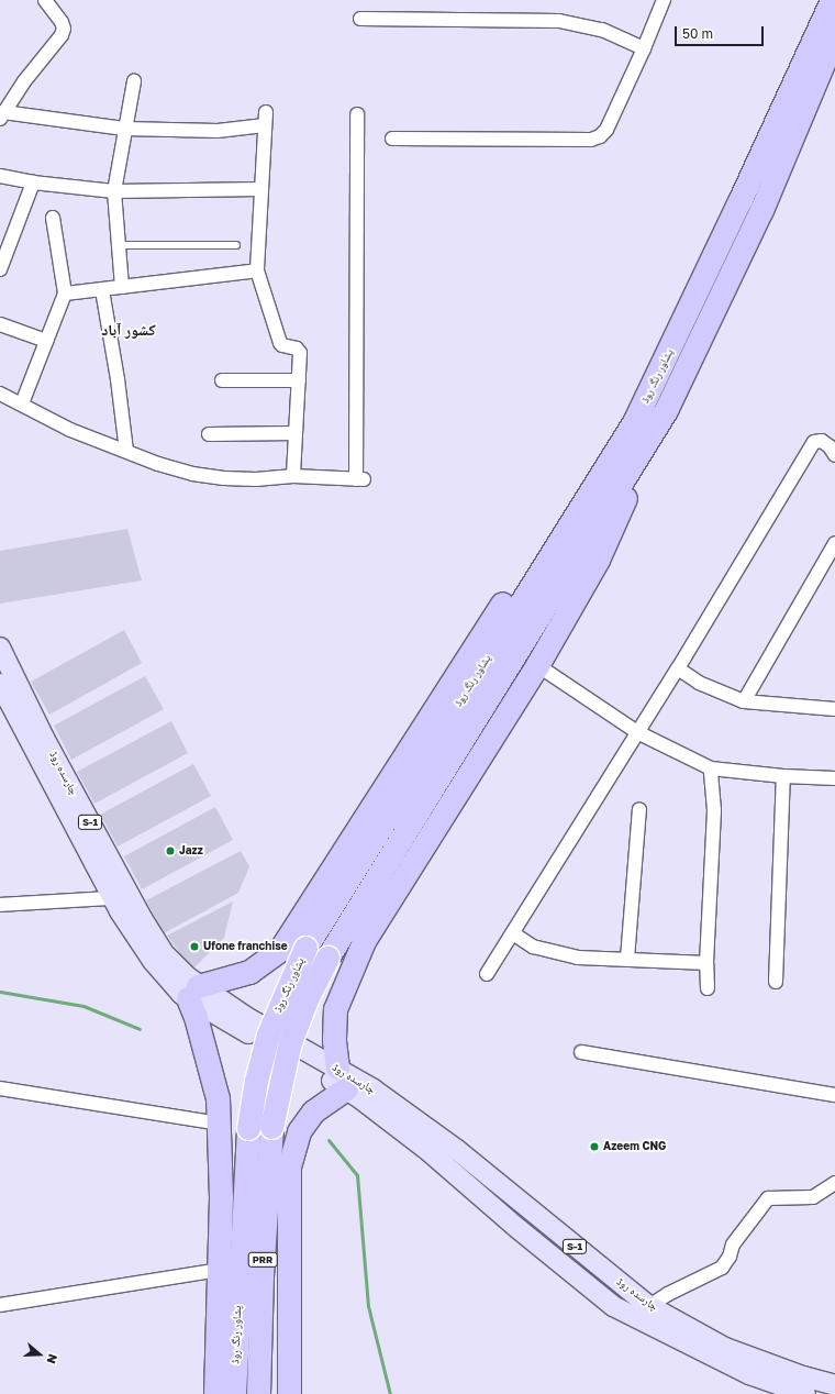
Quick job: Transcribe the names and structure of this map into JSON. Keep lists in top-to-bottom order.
{
  "streets": {
    "highway": ["پشاور رنگ روڈ", "PRR"],
    "main road": ["چارسدہ روڈ", "S-1"]
  },
  "districts": ["کشور آباد"],
  "places": ["Jazz", "Ufone franchise", "Azeem CNG"],
  "scale_bar": "50 m",
  "north": "right"
}
